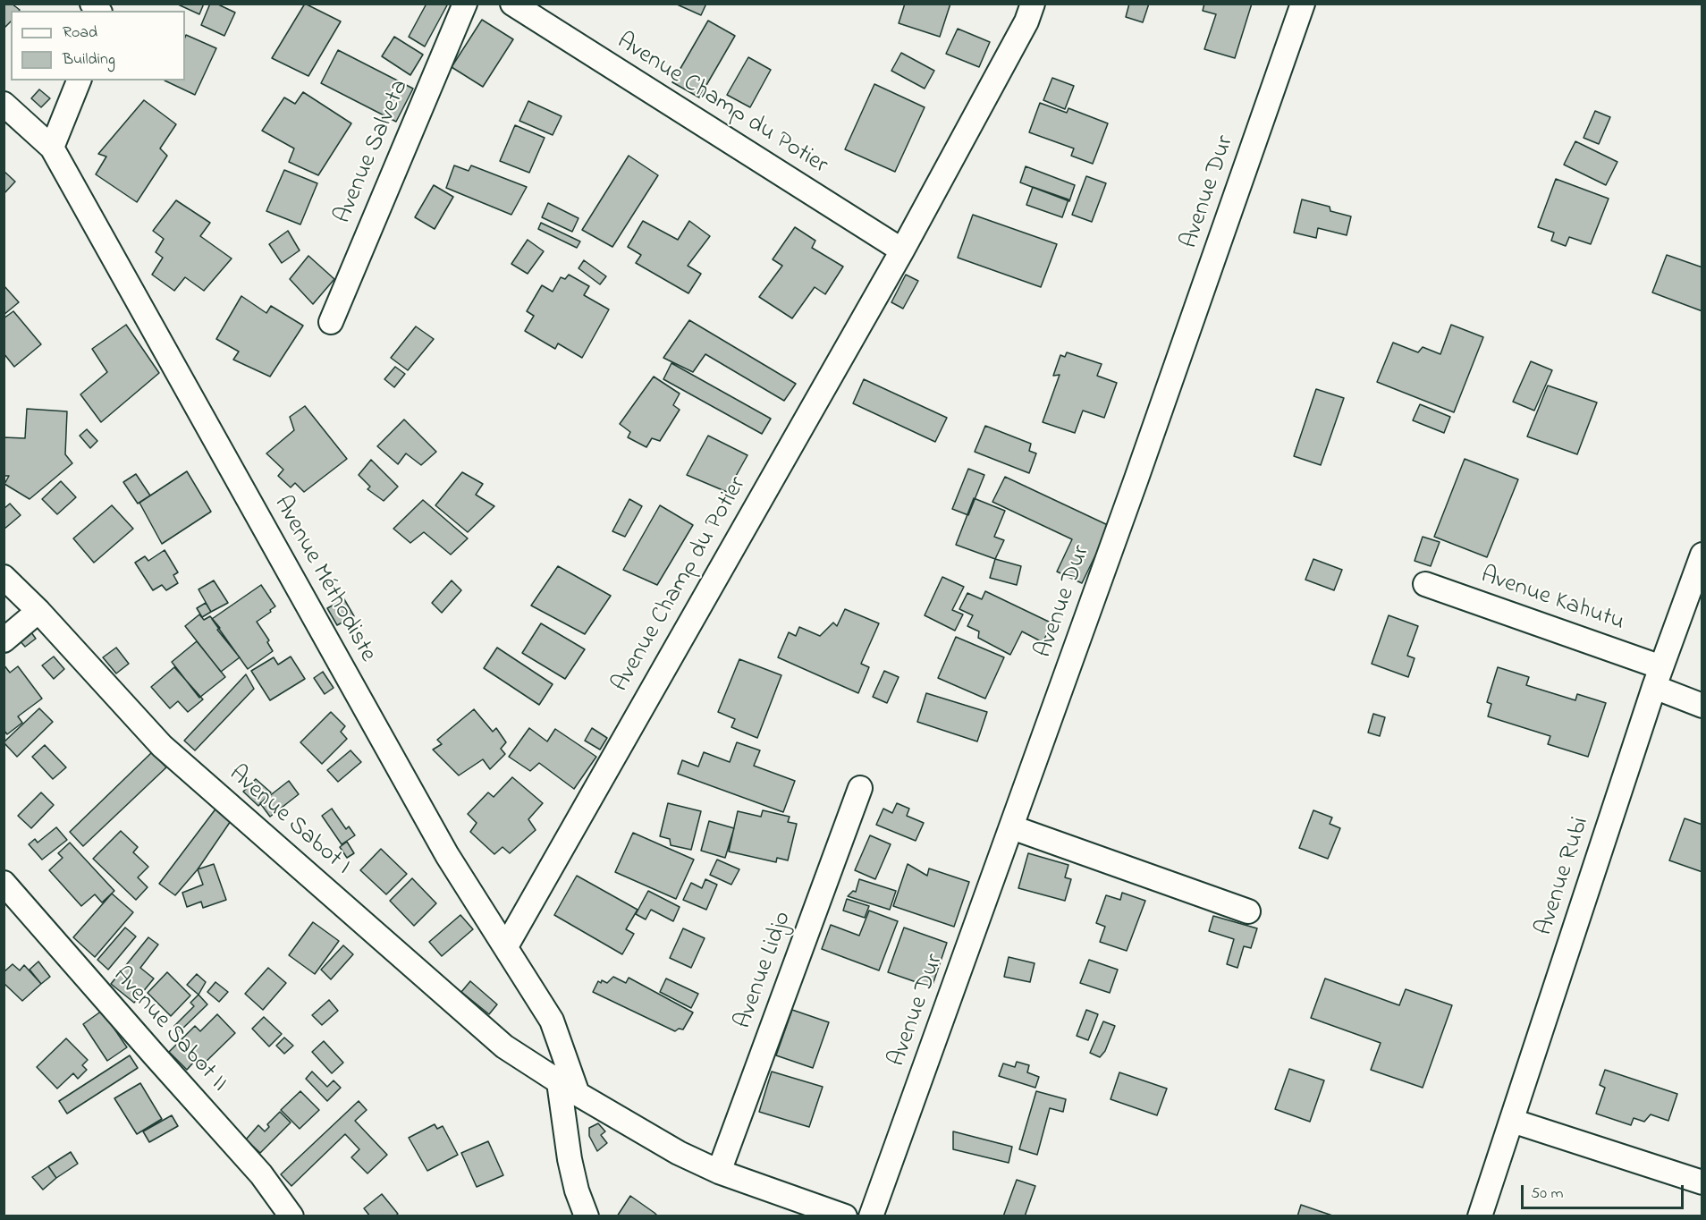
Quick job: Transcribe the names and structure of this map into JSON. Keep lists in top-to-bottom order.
{
  "streets": {
    "street": [
      "Avenue Champ du Potier",
      "Avenue Salveta",
      "Avenue Dur",
      "Avenue Méthodiste",
      "Avenue Kahutu",
      "Avenue Sabot I",
      "Avenue Rubi",
      "Avenue Lidjo",
      "Avenue Sabot II"
    ]
  },
  "crossings": [
    ["Avenue Champ du Potier", "Avenue Méthodiste"],
    ["Avenue Méthodiste", "Avenue Sabot I"],
    ["Avenue Kahutu", "Avenue Rubi"],
    ["Avenue Sabot I", "Avenue Lidjo"]
  ],
  "legend": ["Road", "Building"],
  "scale_bar": "50 m"
}
